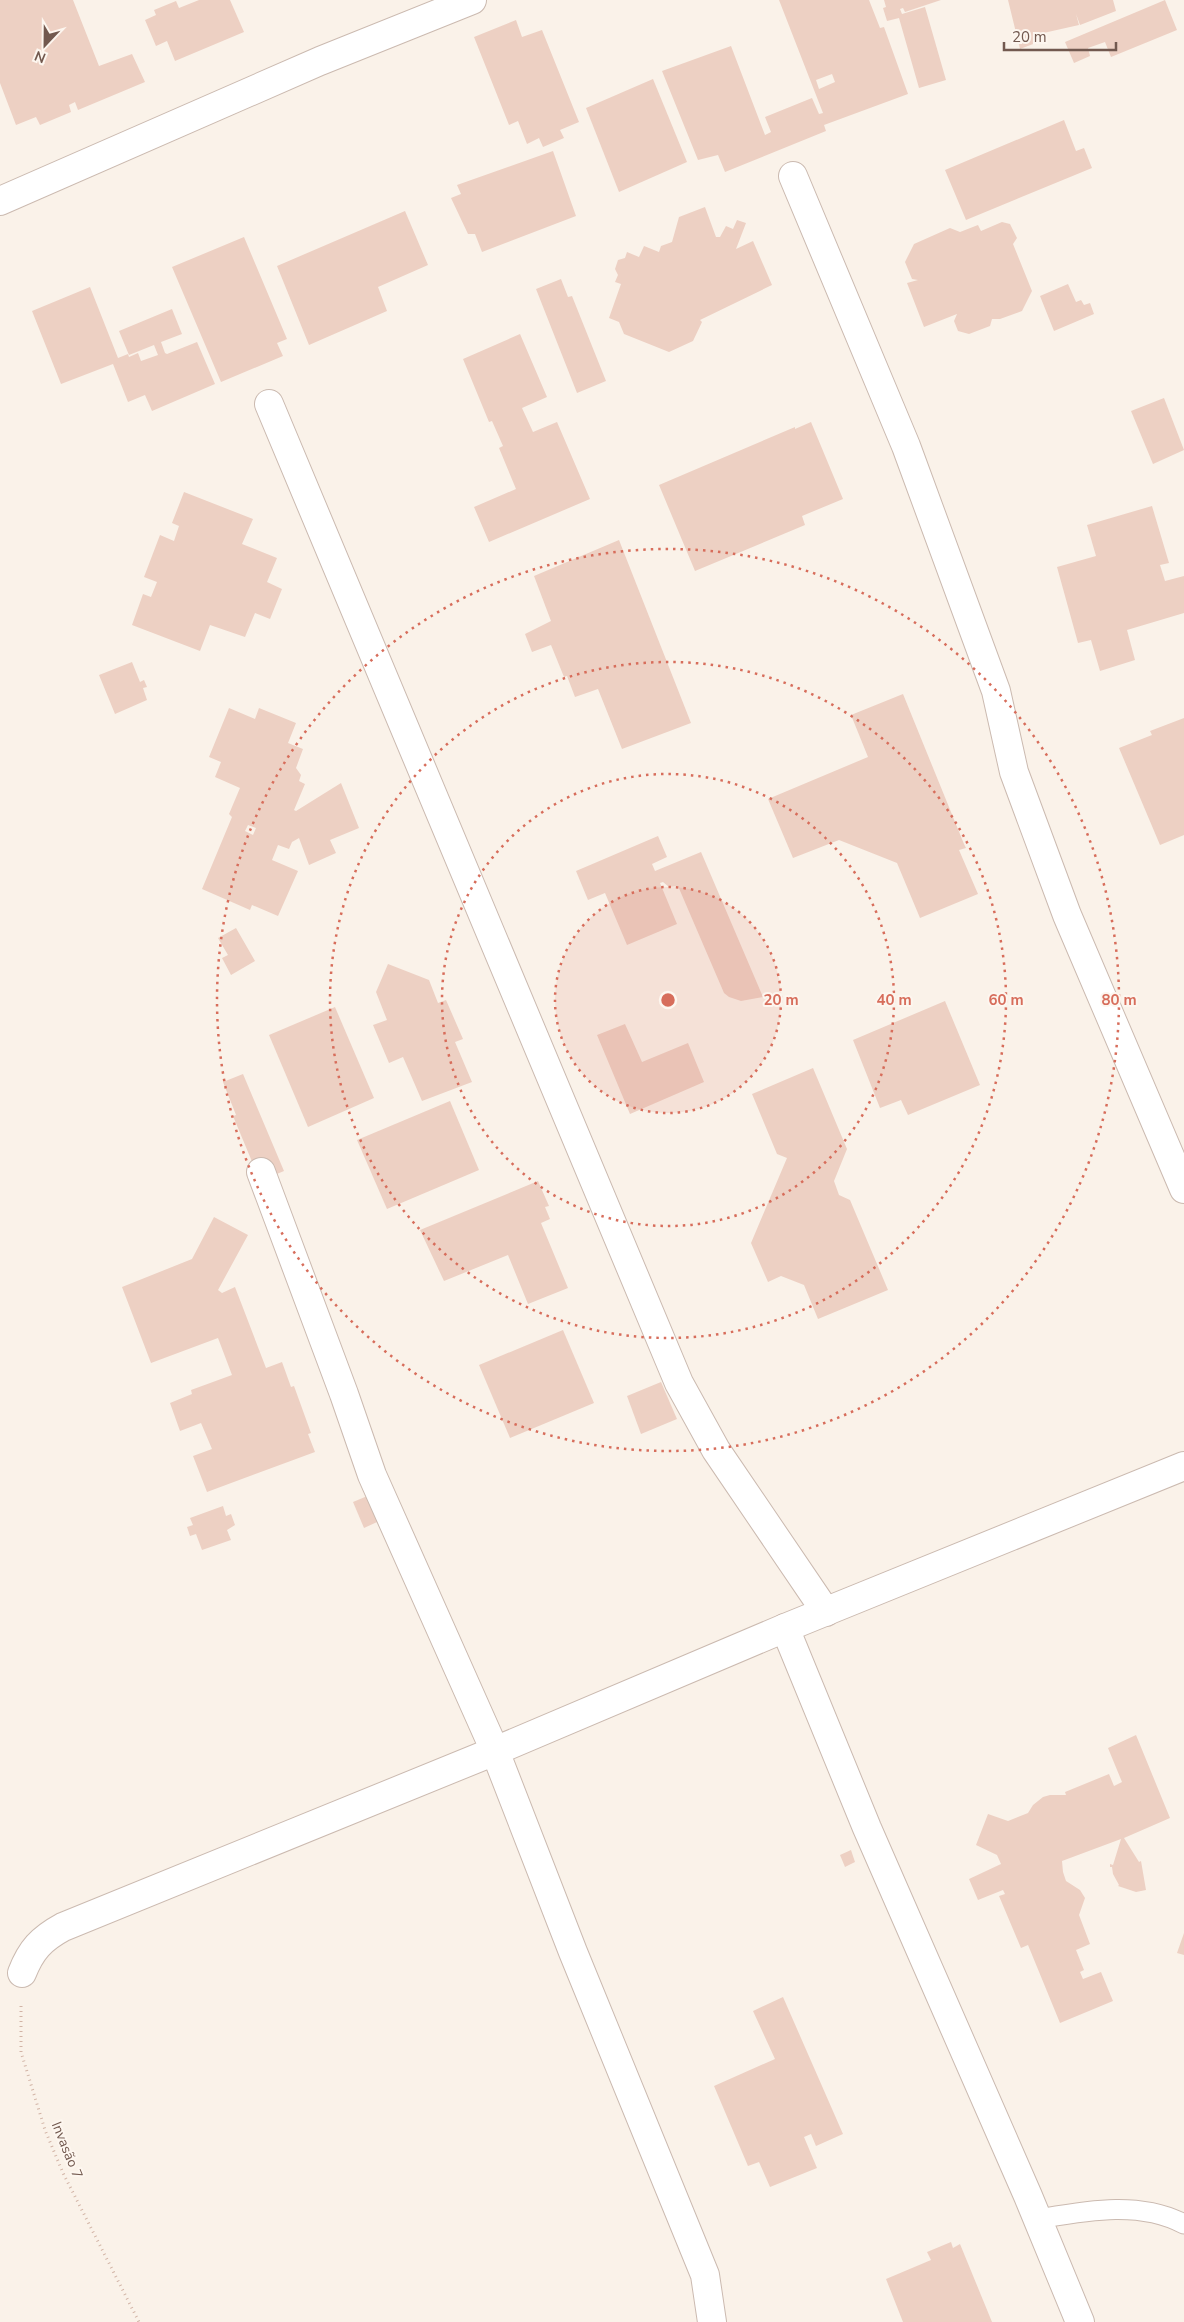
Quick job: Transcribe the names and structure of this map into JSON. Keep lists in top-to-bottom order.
{
  "streets": {
    "path": ["Invasão 7"]
  },
  "scale_bar": "20 m",
  "north": "bottom",
  "rings": [
    "20 m",
    "40 m",
    "60 m",
    "80 m"
  ]
}
